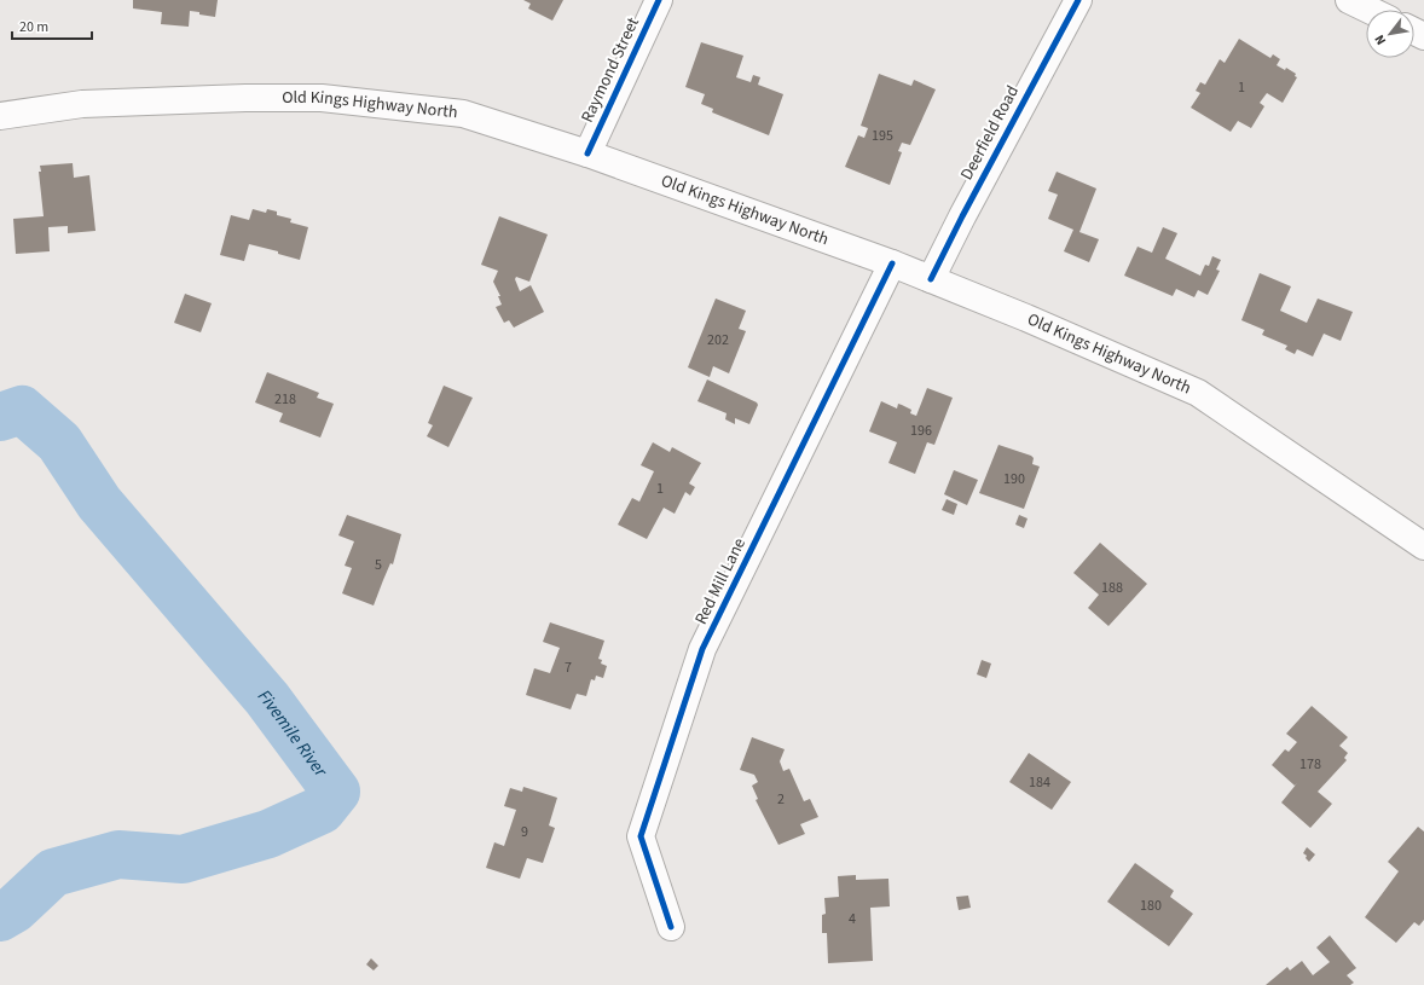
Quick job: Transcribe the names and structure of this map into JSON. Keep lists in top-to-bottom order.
{
  "streets": {
    "main road": [
      "Raymond Street",
      "Old Kings Highway North",
      "Deerfield Road",
      "Red Mill Lane"
    ]
  },
  "crossings": [
    ["Raymond Street", "Old Kings Highway North"],
    ["Old Kings Highway North", "Deerfield Road"],
    ["Old Kings Highway North", "Red Mill Lane"]
  ],
  "water": ["Fivemile River"],
  "house_numbers": [
    "1",
    "195",
    "202",
    "218",
    "196",
    "190",
    "1",
    "5",
    "188",
    "7",
    "178",
    "184",
    "2",
    "9",
    "180",
    "4"
  ],
  "scale_bar": "20 m",
  "north": "bottom left"
}
